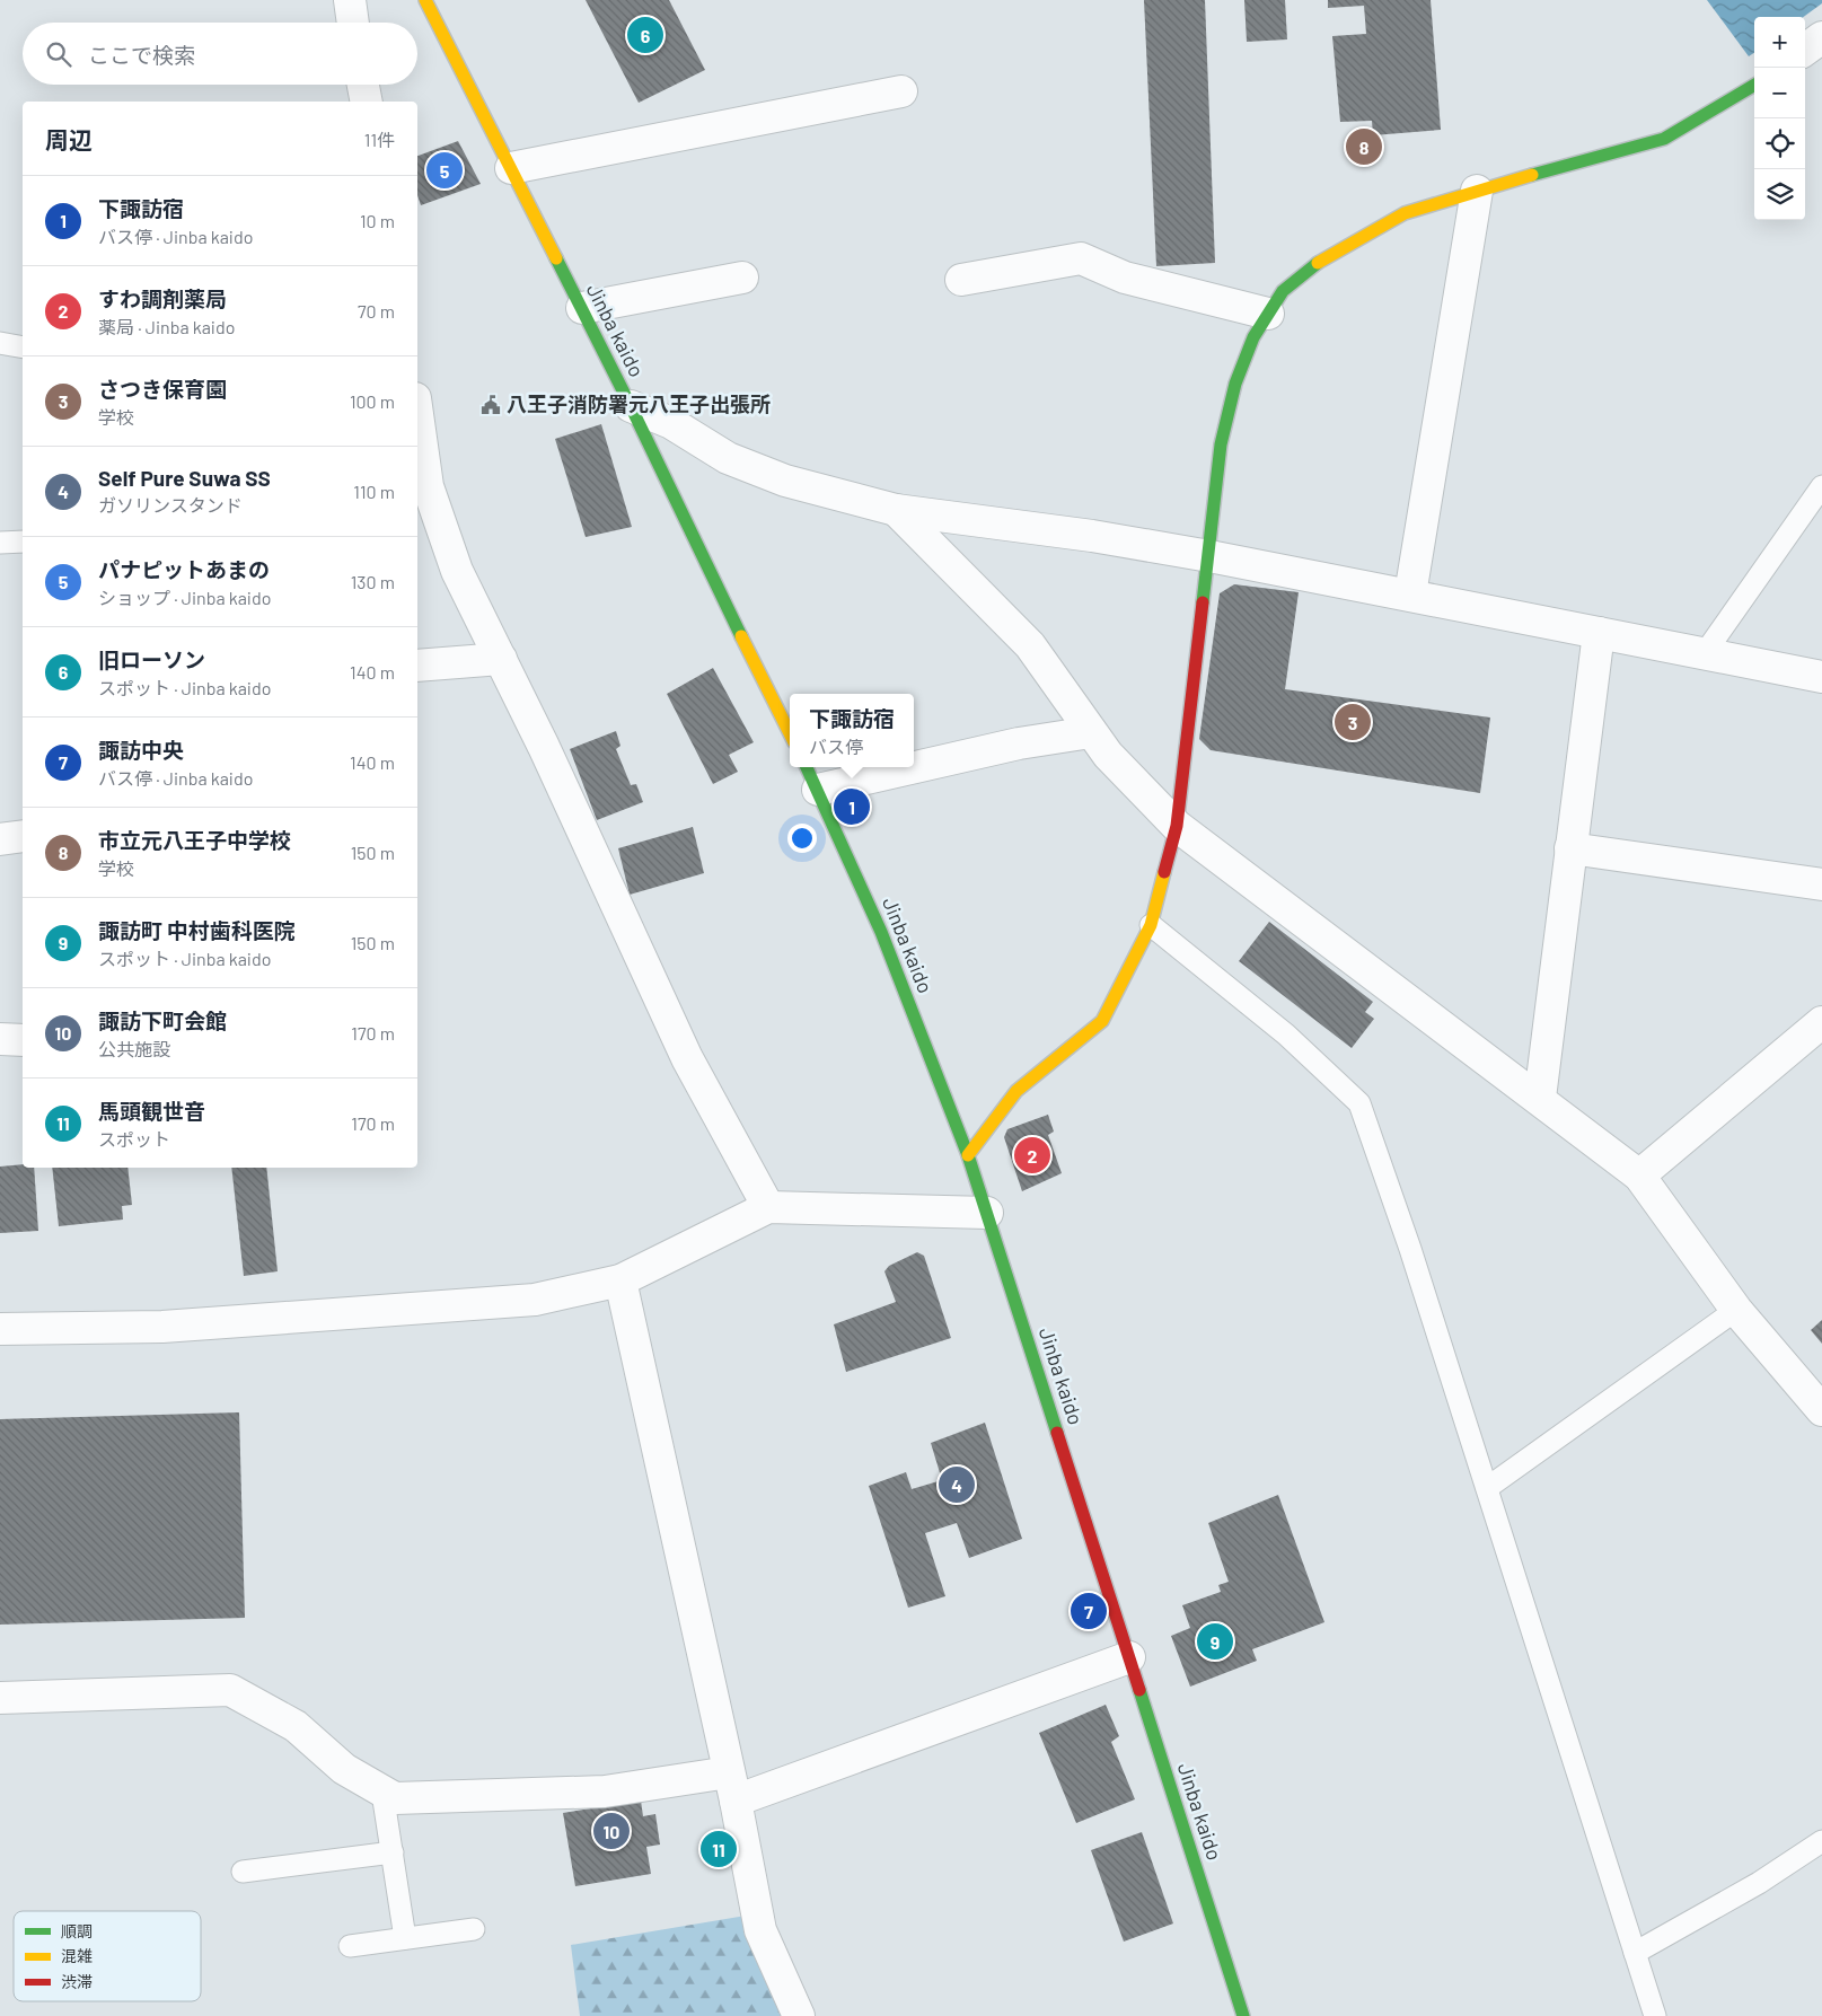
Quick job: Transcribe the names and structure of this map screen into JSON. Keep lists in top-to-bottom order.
{
  "streets": {
    "main road": ["Jinba kaido"]
  },
  "places": {
    "public building": ["八王子消防署元八王子出張所"]
  },
  "legend": ["順調", "混雑", "渋滞"],
  "page": {
    "pins": [
      "6",
      "8",
      "5",
      "3",
      "1",
      "2",
      "4",
      "7",
      "9",
      "10",
      "11"
    ],
    "map_buttons": ["+", "−"],
    "search": "ここで検索",
    "heading": ["周辺", "11件"],
    "list": [
      {
        "mark": "1",
        "name": "下諏訪宿",
        "note": "バス停 · Jinba kaido",
        "value": "10 m"
      },
      {
        "mark": "2",
        "name": "すわ調剤薬局",
        "note": "薬局 · Jinba kaido",
        "value": "70 m"
      },
      {
        "mark": "3",
        "name": "さつき保育園",
        "note": "学校",
        "value": "100 m"
      },
      {
        "mark": "4",
        "name": "Self Pure Suwa SS",
        "note": "ガソリンスタンド",
        "value": "110 m"
      },
      {
        "mark": "5",
        "name": "パナピットあまの",
        "note": "ショップ · Jinba kaido",
        "value": "130 m"
      },
      {
        "mark": "6",
        "name": "旧ローソン",
        "note": "スポット · Jinba kaido",
        "value": "140 m"
      },
      {
        "mark": "7",
        "name": "諏訪中央",
        "note": "バス停 · Jinba kaido",
        "value": "140 m"
      },
      {
        "mark": "8",
        "name": "市立元八王子中学校",
        "note": "学校",
        "value": "150 m"
      },
      {
        "mark": "9",
        "name": "諏訪町 中村歯科医院",
        "note": "スポット · Jinba kaido",
        "value": "150 m"
      },
      {
        "mark": "10",
        "name": "諏訪下町会館",
        "note": "公共施設",
        "value": "170 m"
      },
      {
        "mark": "11",
        "name": "馬頭観世音",
        "note": "スポット",
        "value": "170 m"
      }
    ],
    "popup": ["下諏訪宿", "バス停"]
  }
}
